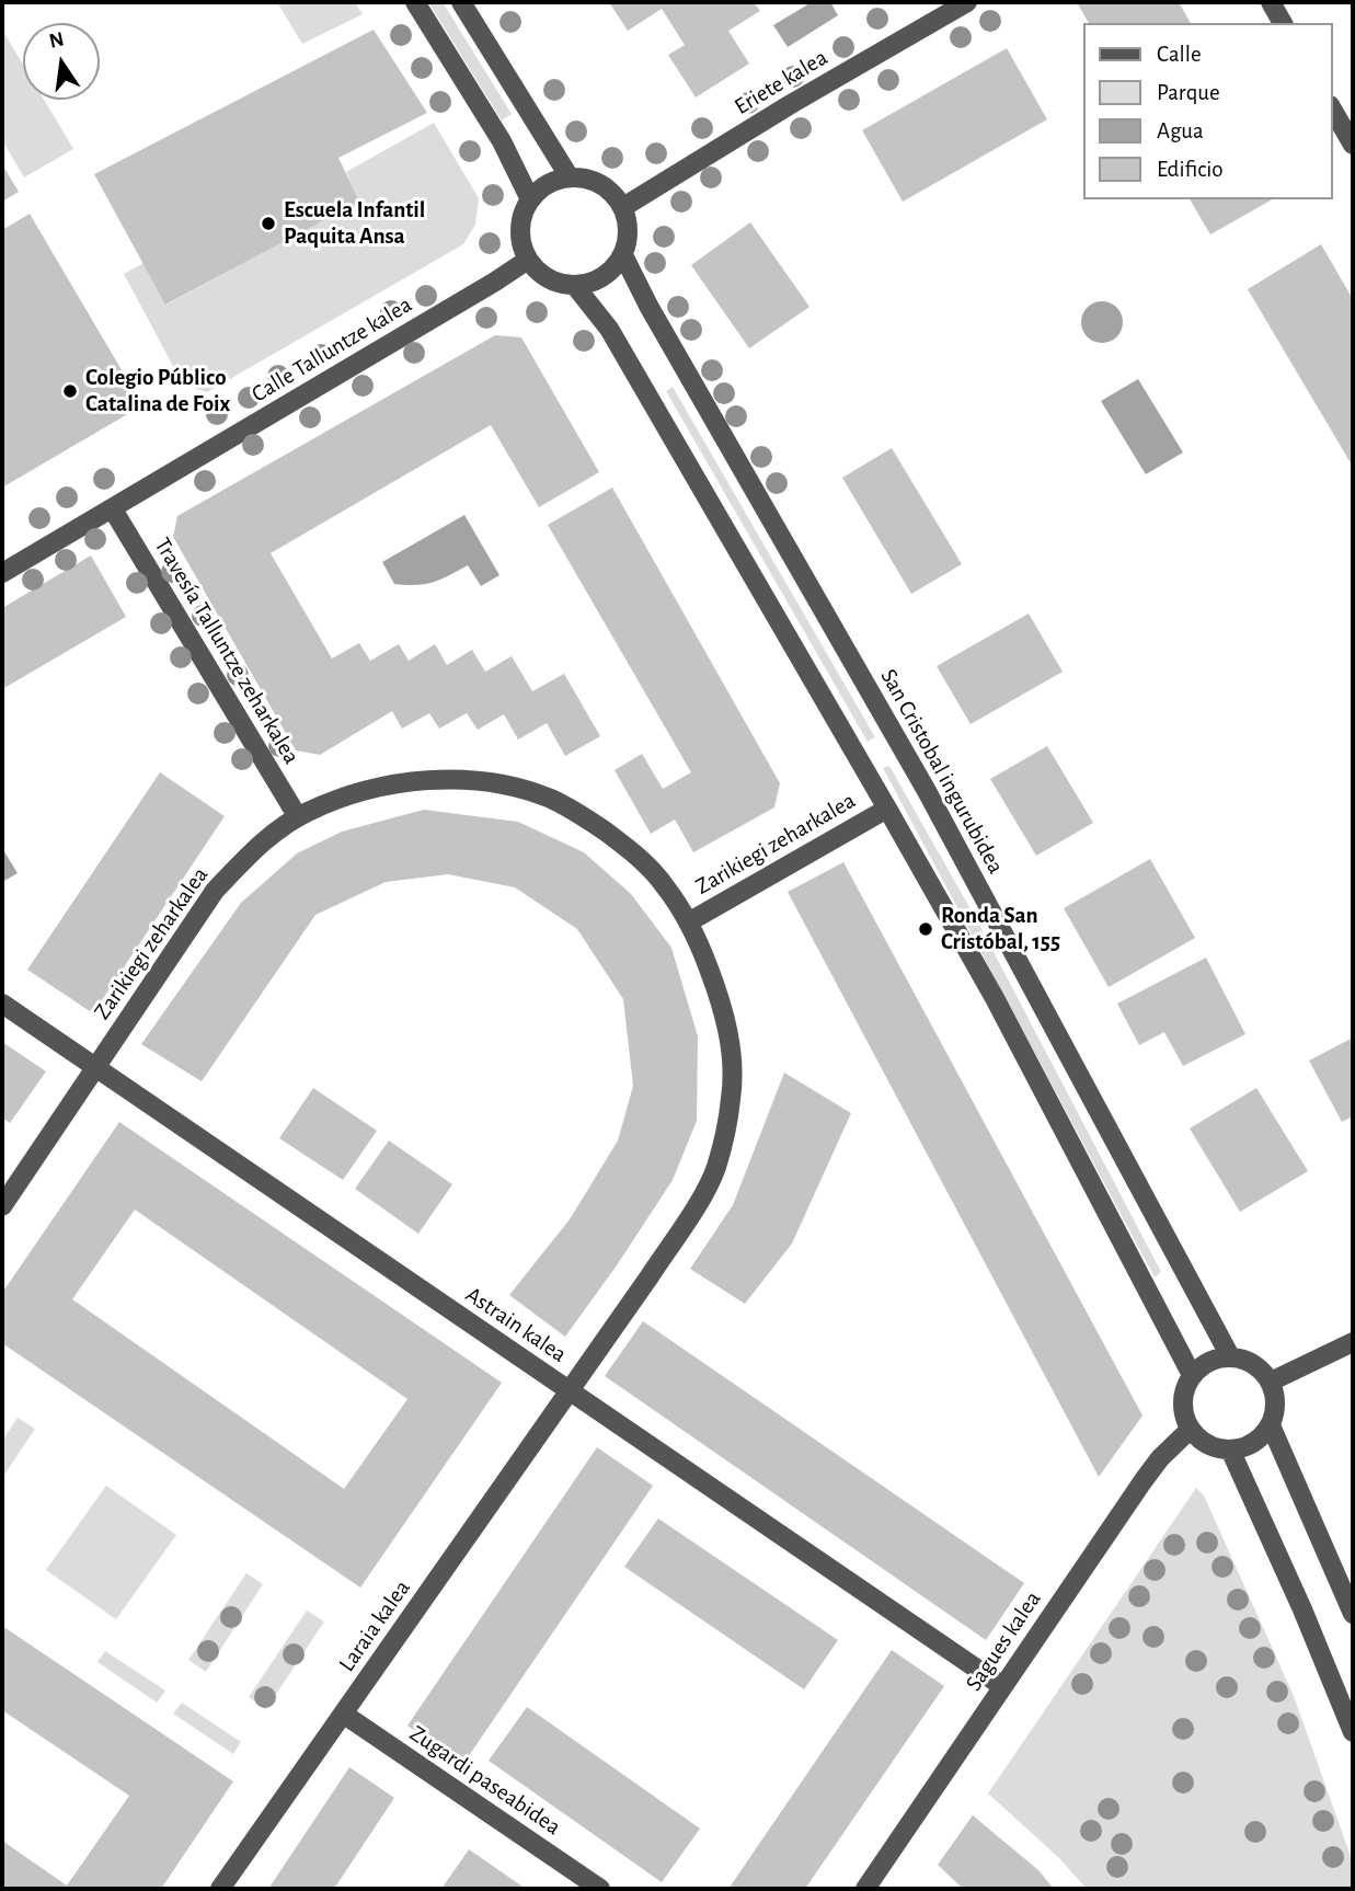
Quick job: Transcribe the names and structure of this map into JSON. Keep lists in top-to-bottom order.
{
  "streets": {
    "street": [
      "Eriete kalea",
      "Calle Talluntze kalea",
      "Travesía Talluntze zeharkalea",
      "San Cristobal ingurubidea",
      "Zarikiegi zeharkalea",
      "Astrain kalea",
      "Laraia kalea",
      "Sagues kalea",
      "Zugardi paseabidea"
    ]
  },
  "crossings": [
    ["Eriete kalea", "Calle Talluntze kalea"],
    ["Eriete kalea", "San Cristobal ingurubidea"],
    ["Calle Talluntze kalea", "Travesía Talluntze zeharkalea"],
    ["Calle Talluntze kalea", "San Cristobal ingurubidea"],
    ["Travesía Talluntze zeharkalea", "Zarikiegi zeharkalea"],
    ["San Cristobal ingurubidea", "Sagues kalea"],
    ["Zarikiegi zeharkalea", "Astrain kalea"],
    ["Zarikiegi zeharkalea", "Laraia kalea"],
    ["Astrain kalea", "Laraia kalea"],
    ["Astrain kalea", "Sagues kalea"],
    ["Laraia kalea", "Zugardi paseabidea"]
  ],
  "places": ["Escuela Infantil Paquita Ansa", "Colegio Público Catalina de Foix", "Ronda San Cristóbal, 155"],
  "legend": [
    "Calle",
    "Parque",
    "Agua",
    "Edificio"
  ],
  "north": "top"
}
